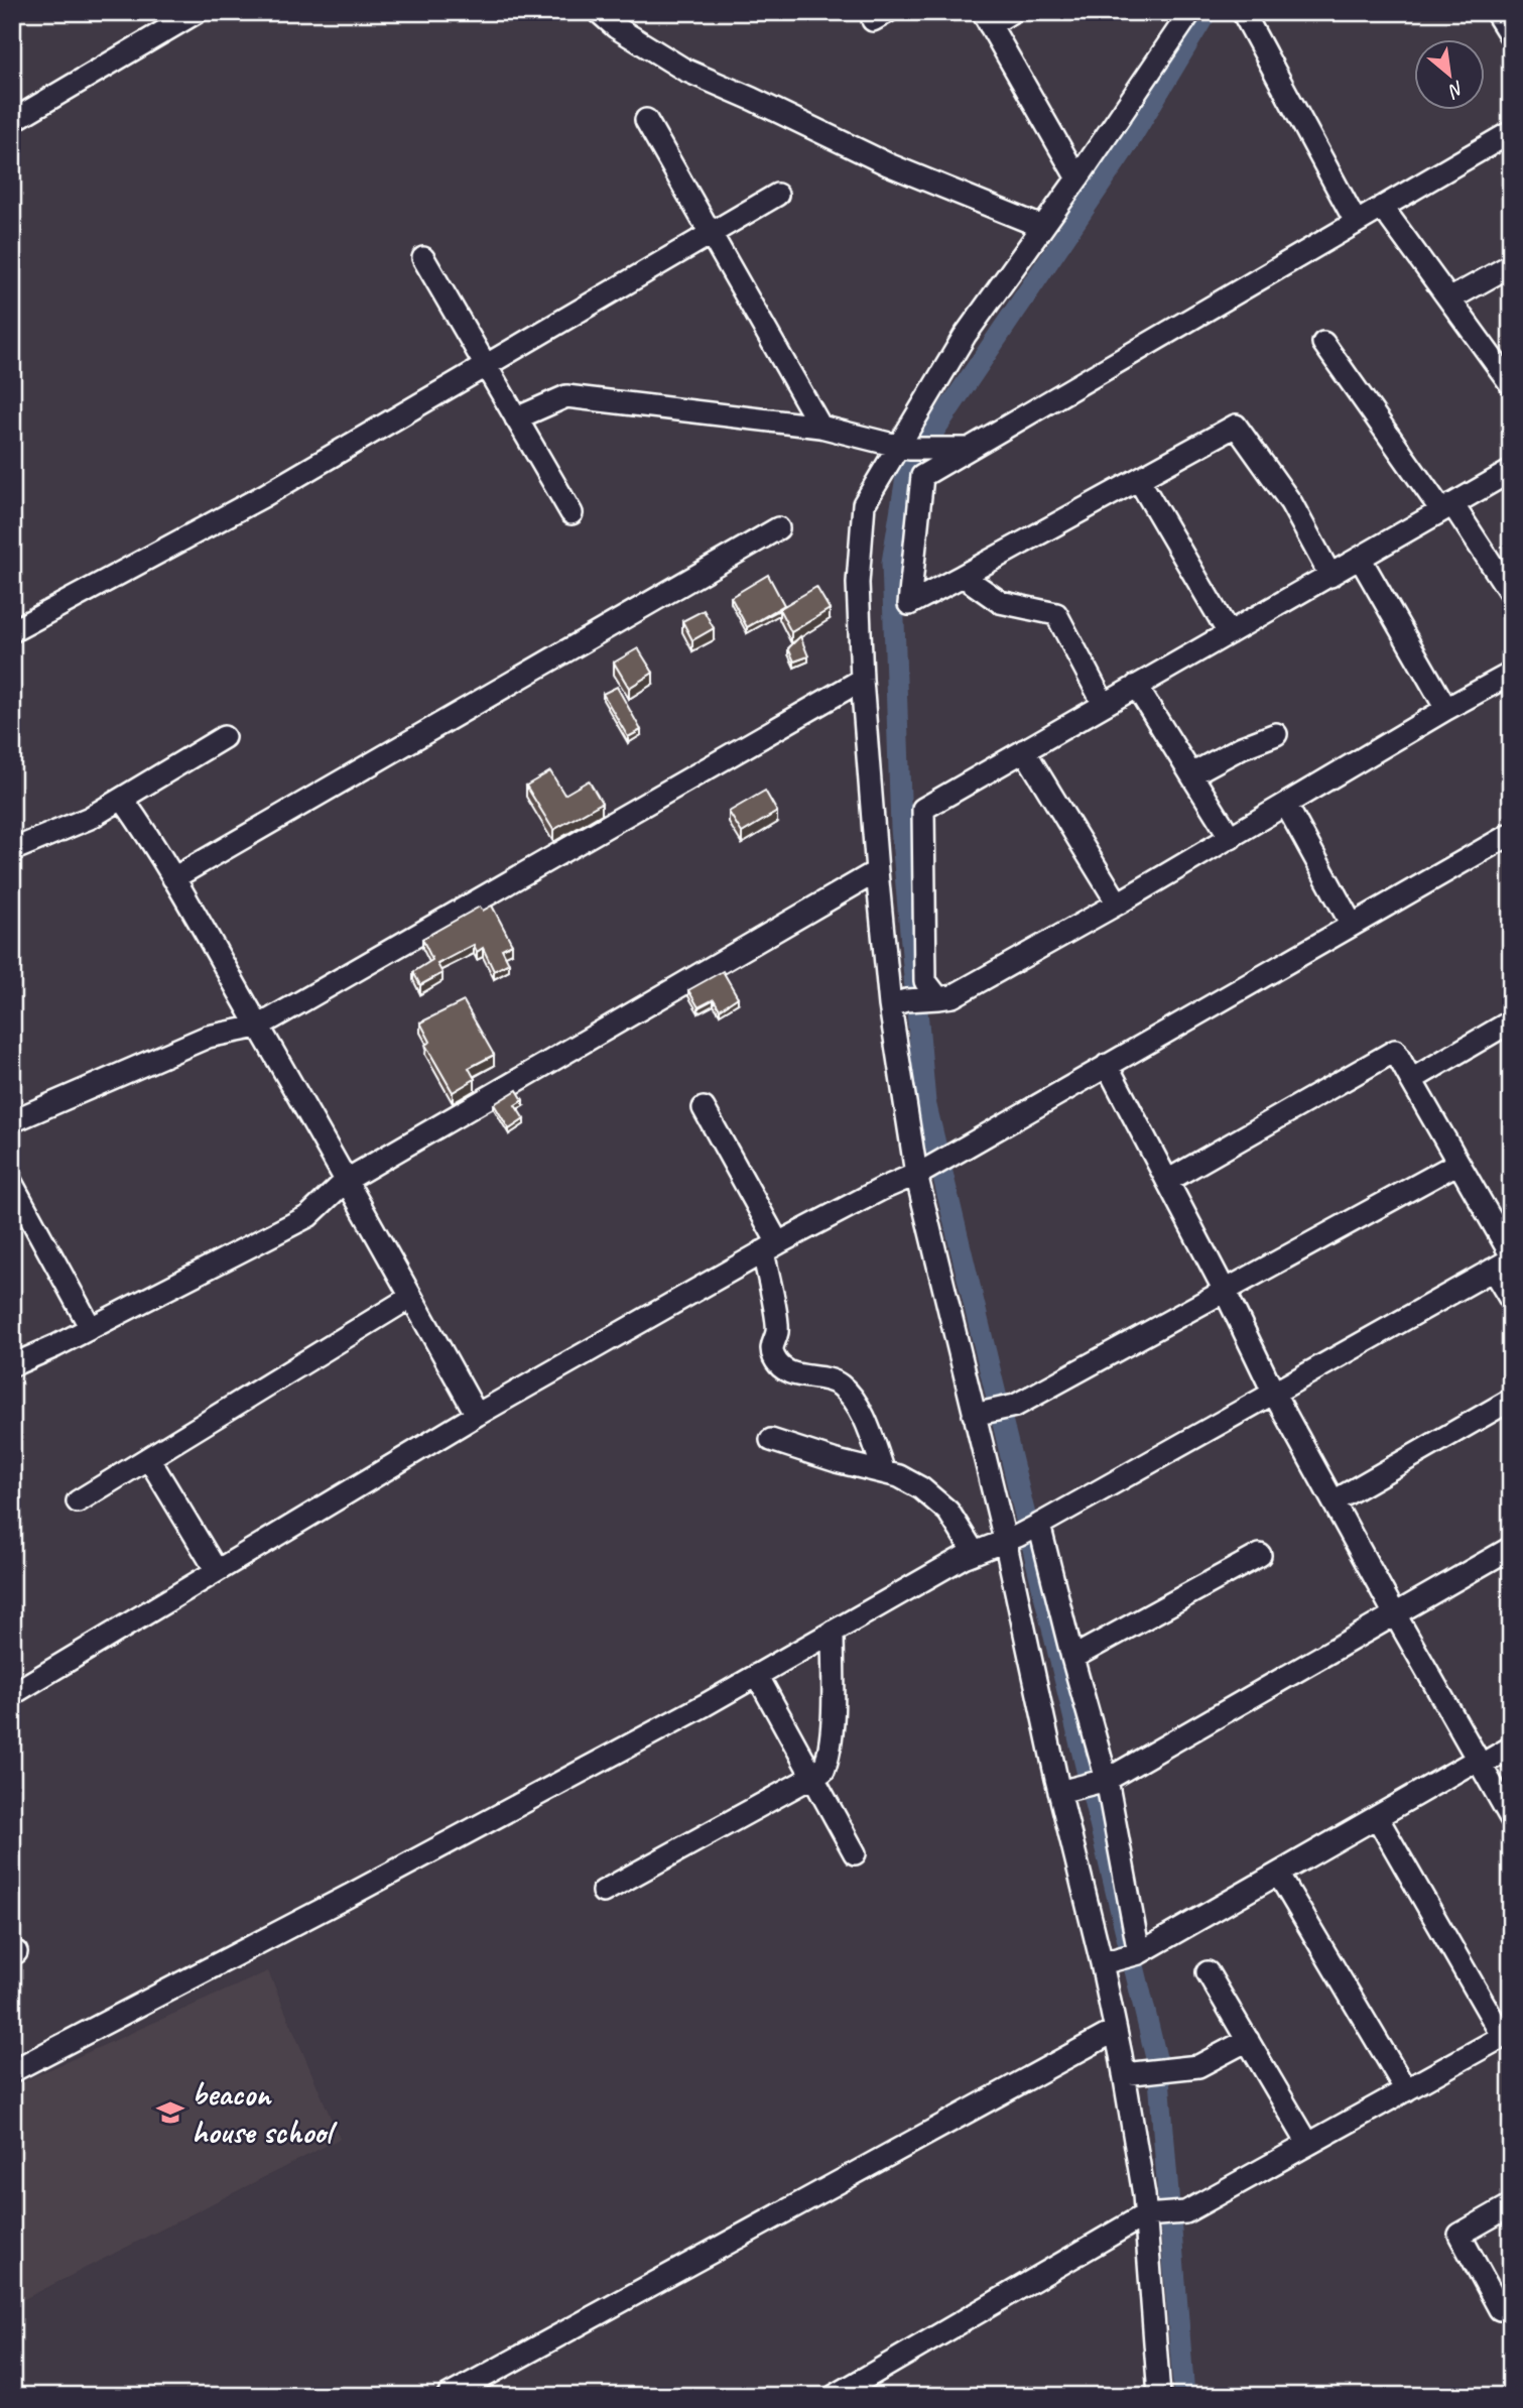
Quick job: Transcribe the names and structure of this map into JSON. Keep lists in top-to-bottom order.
{
  "places": {
    "school or university": ["beacon house school"]
  },
  "north": "bottom right"
}
